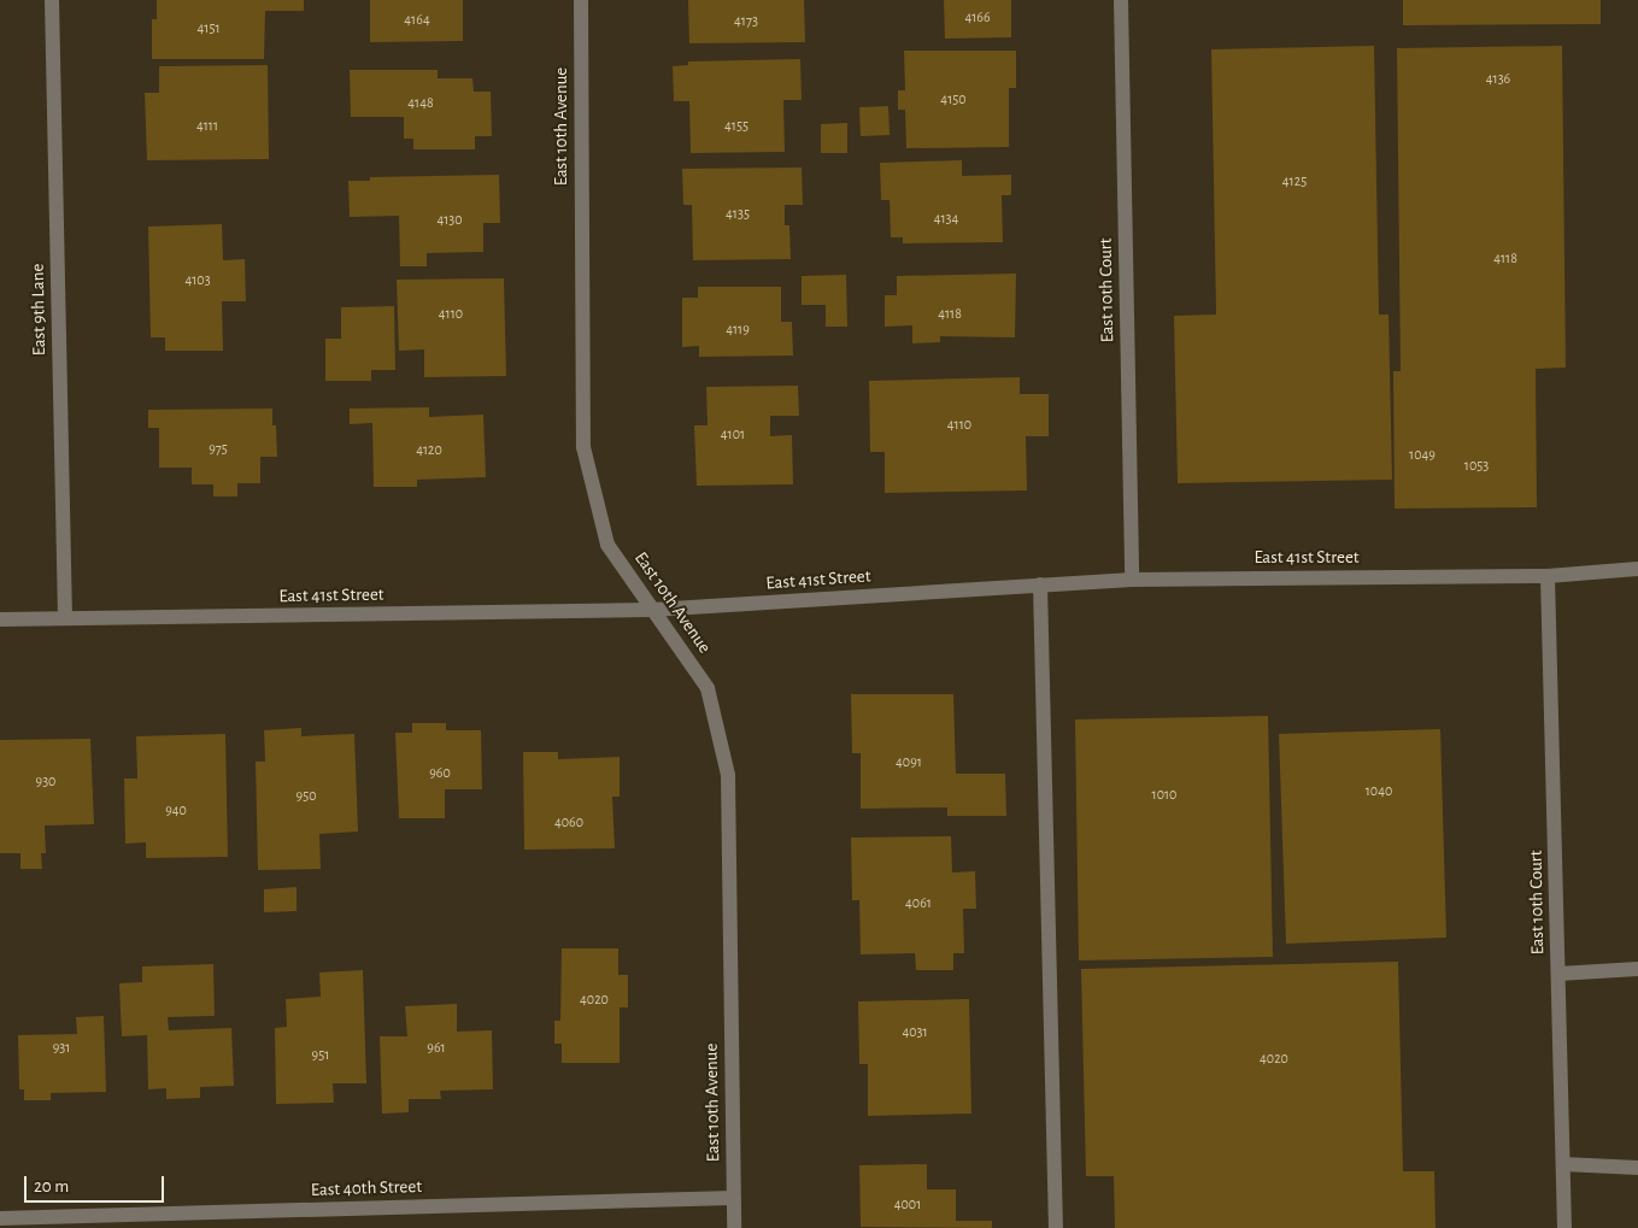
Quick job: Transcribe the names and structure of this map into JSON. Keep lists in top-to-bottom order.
{
  "streets": {
    "street": [
      "East 10th Avenue",
      "East 10th Court",
      "East 9th Lane",
      "East 41st Street",
      "East 40th Street"
    ]
  },
  "crossings": [
    ["East 10th Avenue", "East 41st Street"],
    ["East 10th Avenue", "East 40th Street"],
    ["East 10th Court", "East 41st Street"],
    ["East 9th Lane", "East 41st Street"]
  ],
  "house_numbers": [
    "4166",
    "4164",
    "4173",
    "4151",
    "4136",
    "4150",
    "4148",
    "4111",
    "4155",
    "4125",
    "4135",
    "4134",
    "4130",
    "4118",
    "4103",
    "4110",
    "4118",
    "4119",
    "4110",
    "4101",
    "975",
    "4120",
    "1049",
    "1053",
    "4091",
    "960",
    "930",
    "1040",
    "1010",
    "950",
    "940",
    "4060",
    "4061",
    "4020",
    "4031",
    "931",
    "961",
    "951",
    "4020",
    "4001"
  ],
  "scale_bar": "20 m"
}
